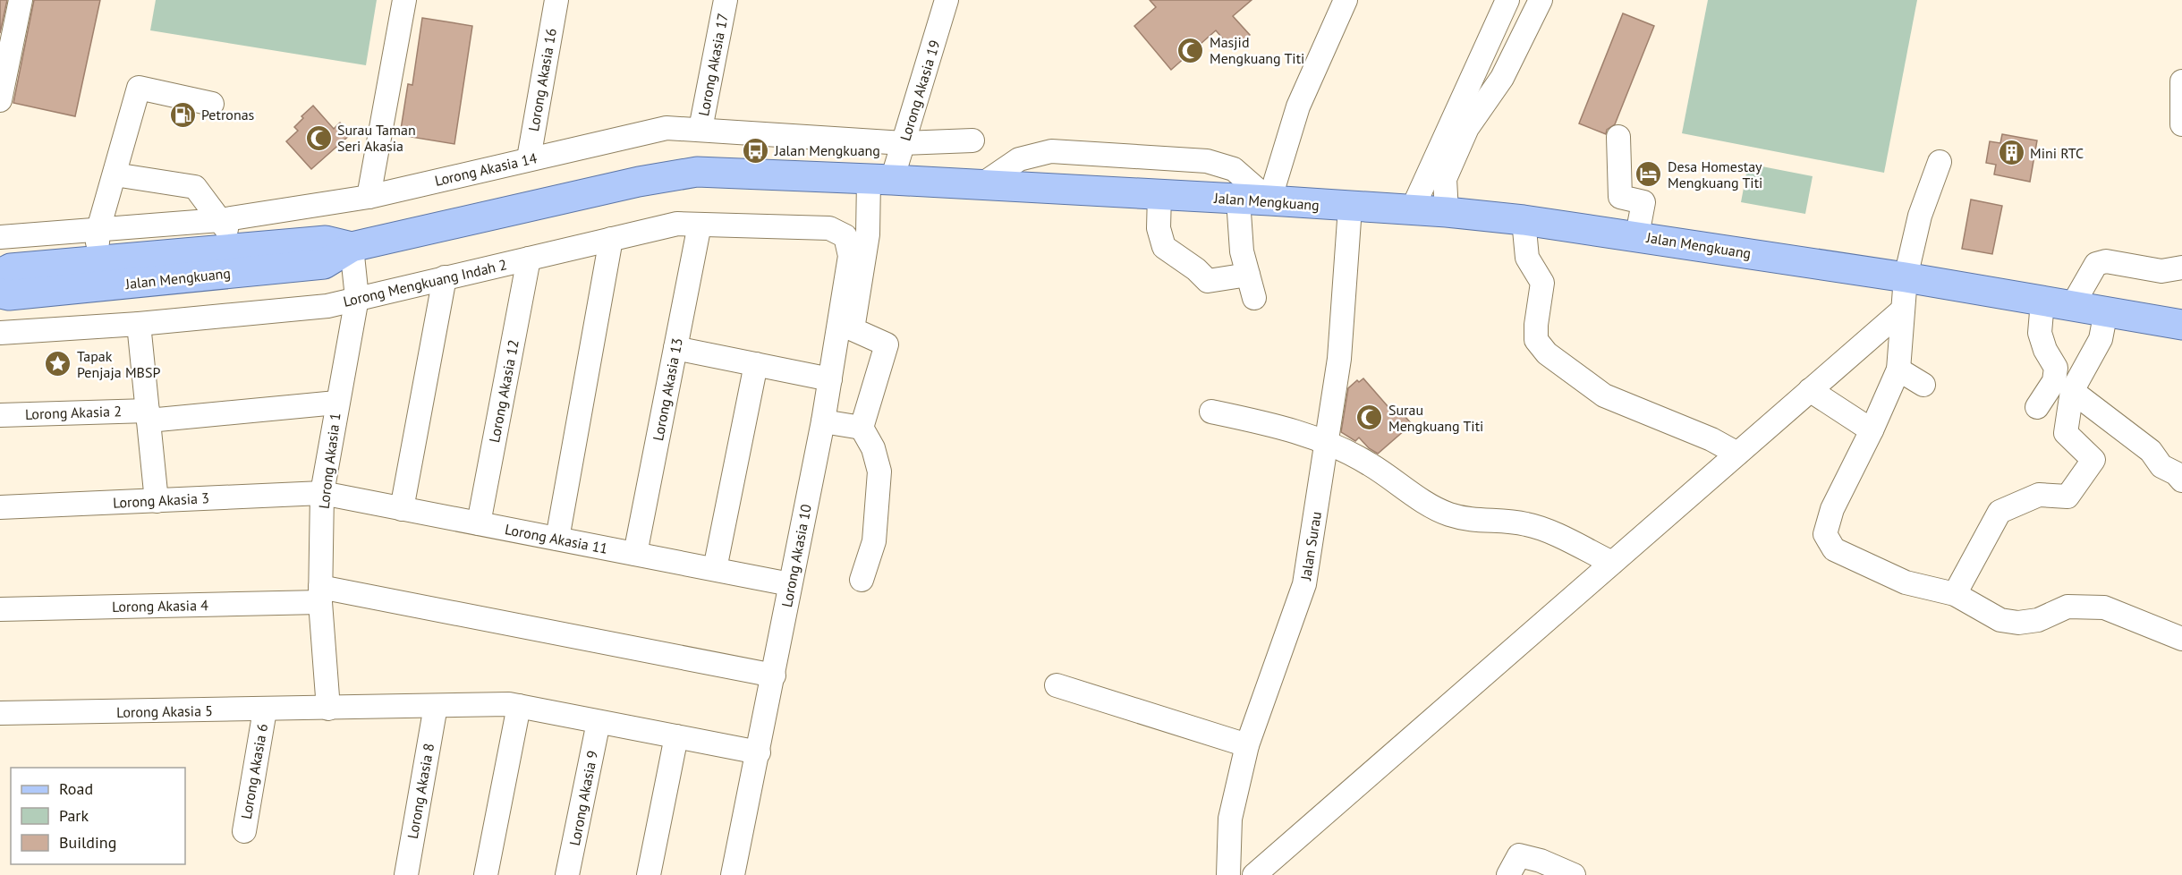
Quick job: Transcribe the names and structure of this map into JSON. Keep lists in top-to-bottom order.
{
  "streets": {
    "main road": ["Jalan Mengkuang"],
    "street": [
      "Lorong Akasia 17",
      "Lorong Akasia 16",
      "Lorong Akasia 19",
      "Lorong Akasia 14",
      "Lorong Mengkuang Indah 2",
      "Lorong Akasia 13",
      "Lorong Akasia 12",
      "Lorong Akasia 2",
      "Lorong Akasia 1",
      "Lorong Akasia 3",
      "Lorong Akasia 11",
      "Jalan Surau",
      "Lorong Akasia 10",
      "Lorong Akasia 4",
      "Lorong Akasia 5",
      "Lorong Akasia 6",
      "Lorong Akasia 8",
      "Lorong Akasia 9"
    ]
  },
  "crossings": [
    ["Lorong Akasia 17", "Lorong Akasia 14"],
    ["Lorong Akasia 16", "Lorong Akasia 14"],
    ["Lorong Akasia 19", "Lorong Akasia 14"],
    ["Lorong Akasia 19", "Jalan Mengkuang"],
    ["Jalan Mengkuang", "Lorong Akasia 1"],
    ["Jalan Mengkuang", "Jalan Surau"],
    ["Lorong Mengkuang Indah 2", "Lorong Akasia 13"],
    ["Lorong Mengkuang Indah 2", "Lorong Akasia 12"],
    ["Lorong Mengkuang Indah 2", "Lorong Akasia 1"],
    ["Lorong Mengkuang Indah 2", "Lorong Akasia 10"],
    ["Lorong Akasia 13", "Lorong Akasia 11"],
    ["Lorong Akasia 12", "Lorong Akasia 11"],
    ["Lorong Akasia 2", "Lorong Akasia 1"],
    ["Lorong Akasia 1", "Lorong Akasia 3"],
    ["Lorong Akasia 1", "Lorong Akasia 11"],
    ["Lorong Akasia 1", "Lorong Akasia 4"],
    ["Lorong Akasia 1", "Lorong Akasia 5"],
    ["Lorong Akasia 3", "Lorong Akasia 11"],
    ["Lorong Akasia 11", "Lorong Akasia 10"],
    ["Lorong Akasia 10", "Lorong Akasia 4"],
    ["Lorong Akasia 10", "Lorong Akasia 5"],
    ["Lorong Akasia 5", "Lorong Akasia 6"],
    ["Lorong Akasia 5", "Lorong Akasia 8"],
    ["Lorong Akasia 5", "Lorong Akasia 9"]
  ],
  "places": {
    "mosque": ["Masjid Mengkuang Titi", "Surau Taman Seri Akasia", "Surau Mengkuang Titi"],
    "fuel station": ["Petronas"],
    "bus stop": ["Jalan Mengkuang"],
    "building": ["Mini RTC"],
    "hotel": ["Desa Homestay Mengkuang Titi"],
    "place": ["Tapak Penjaja MBSP"]
  },
  "legend": ["Road", "Park", "Building"]
}
